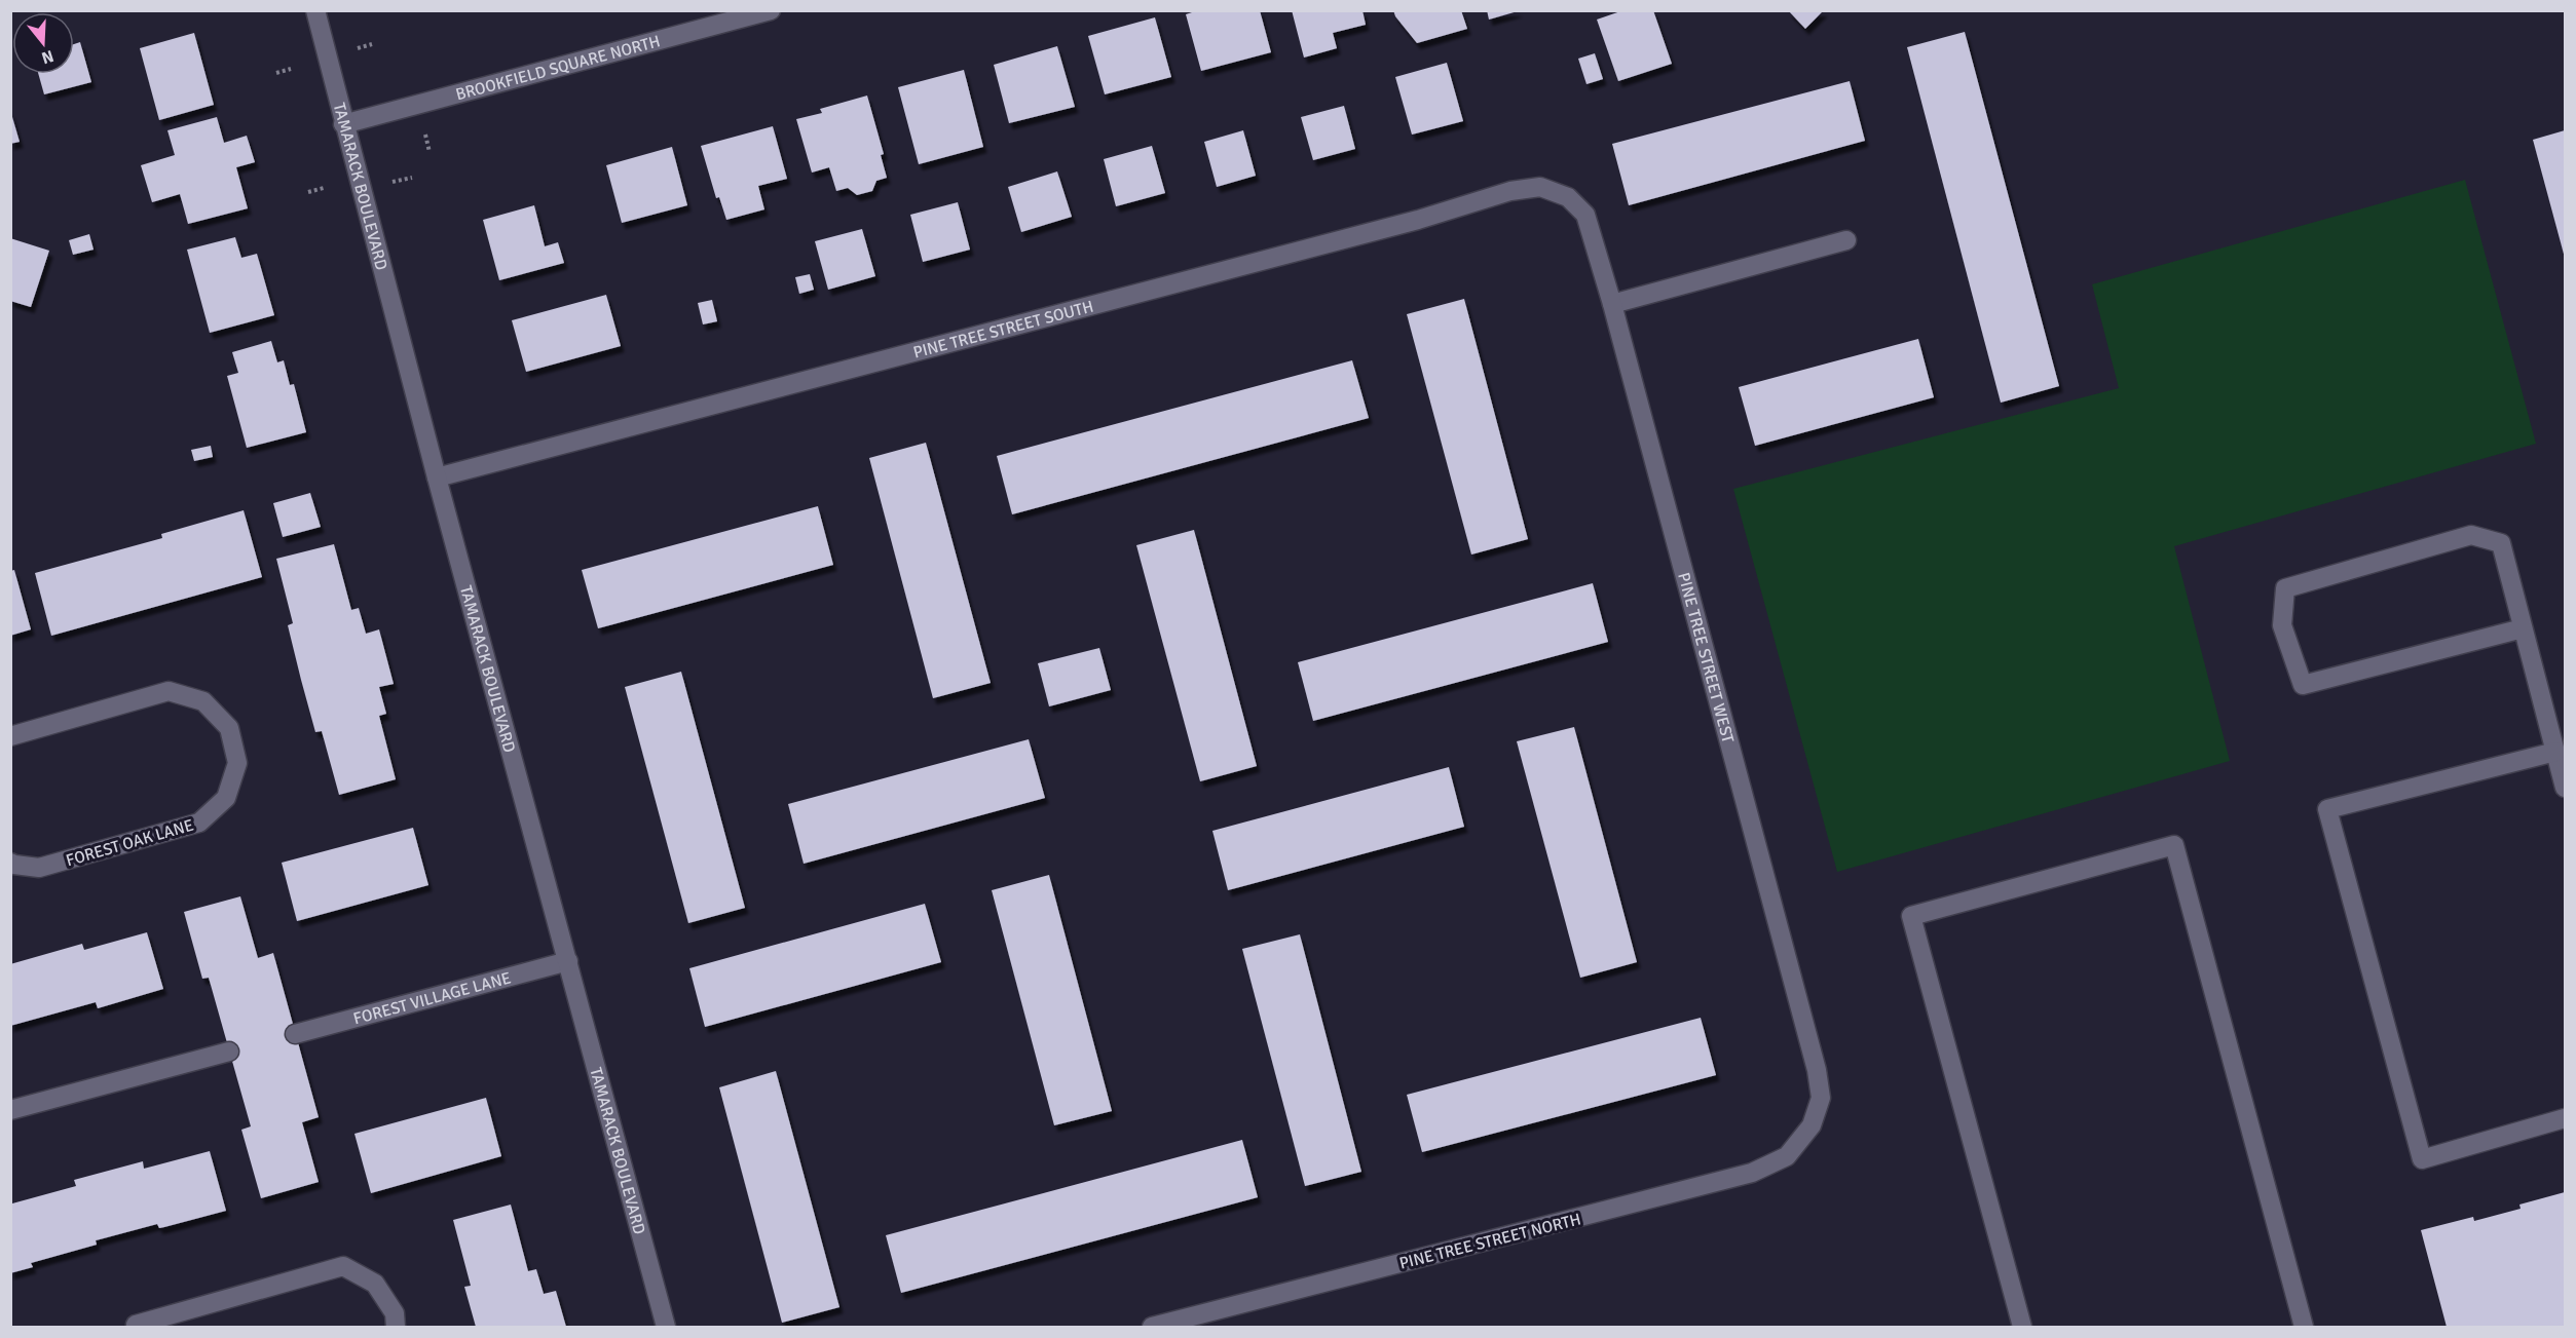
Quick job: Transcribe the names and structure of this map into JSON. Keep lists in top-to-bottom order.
{
  "streets": {
    "street": [
      "BROOKFIELD SQUARE NORTH",
      "TAMARACK BOULEVARD",
      "PINE TREE STREET SOUTH",
      "PINE TREE STREET WEST",
      "FOREST OAK LANE",
      "FOREST VILLAGE LANE",
      "PINE TREE STREET NORTH"
    ]
  },
  "crossings": [
    ["BROOKFIELD SQUARE NORTH", "TAMARACK BOULEVARD"],
    ["TAMARACK BOULEVARD", "PINE TREE STREET SOUTH"],
    ["TAMARACK BOULEVARD", "FOREST VILLAGE LANE"],
    ["PINE TREE STREET SOUTH", "PINE TREE STREET WEST"],
    ["PINE TREE STREET WEST", "PINE TREE STREET NORTH"]
  ],
  "north": "bottom"
}
